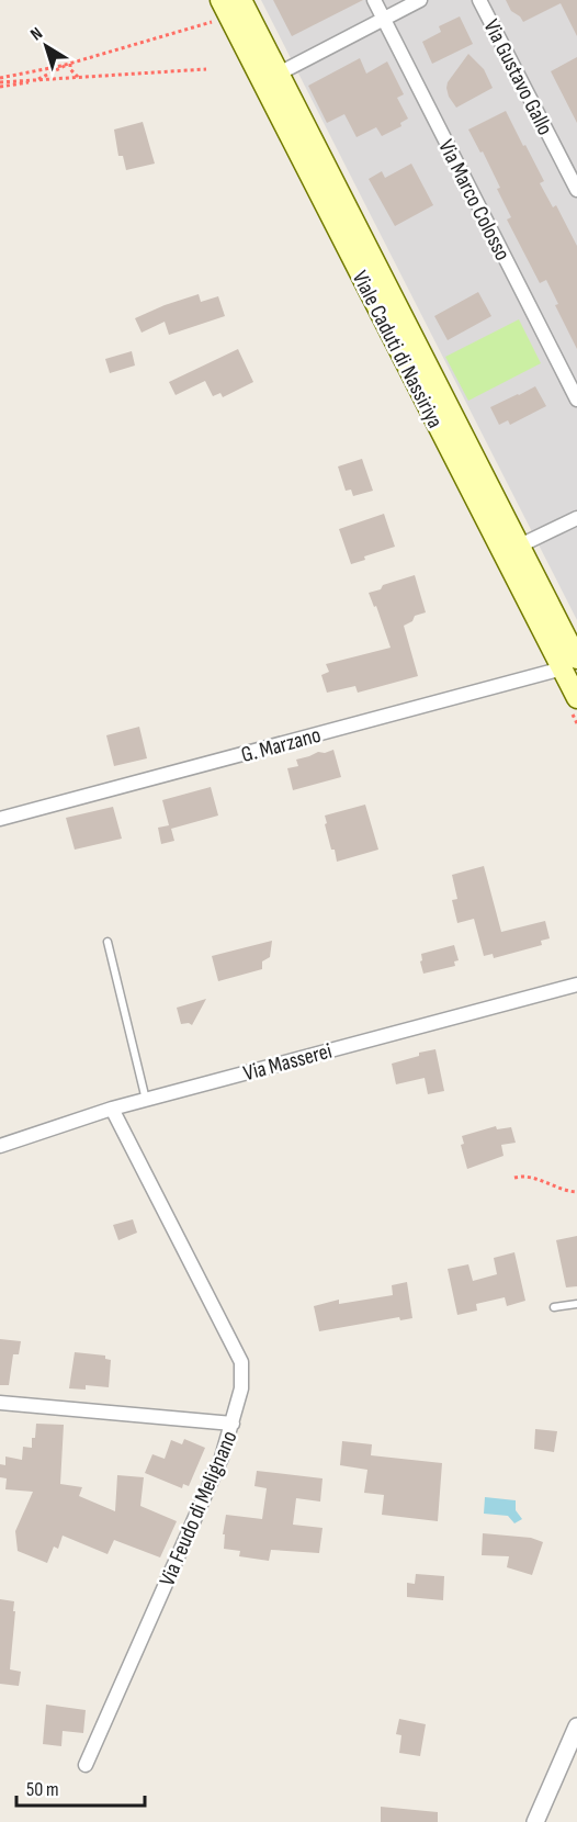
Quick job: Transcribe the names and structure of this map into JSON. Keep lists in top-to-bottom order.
{
  "streets": {
    "main road": ["Viale Caduti di Nassiriya"],
    "street": [
      "Via Gustavo Gallo",
      "Via Marco Colosso",
      "G. Marzano",
      "Via Masserei",
      "Via Feudo di Melignano"
    ]
  },
  "crossings": [
    ["Viale Caduti di Nassiriya", "G. Marzano"],
    ["Via Masserei", "Via Feudo di Melignano"]
  ],
  "scale_bar": "50 m",
  "north": "top left"
}
